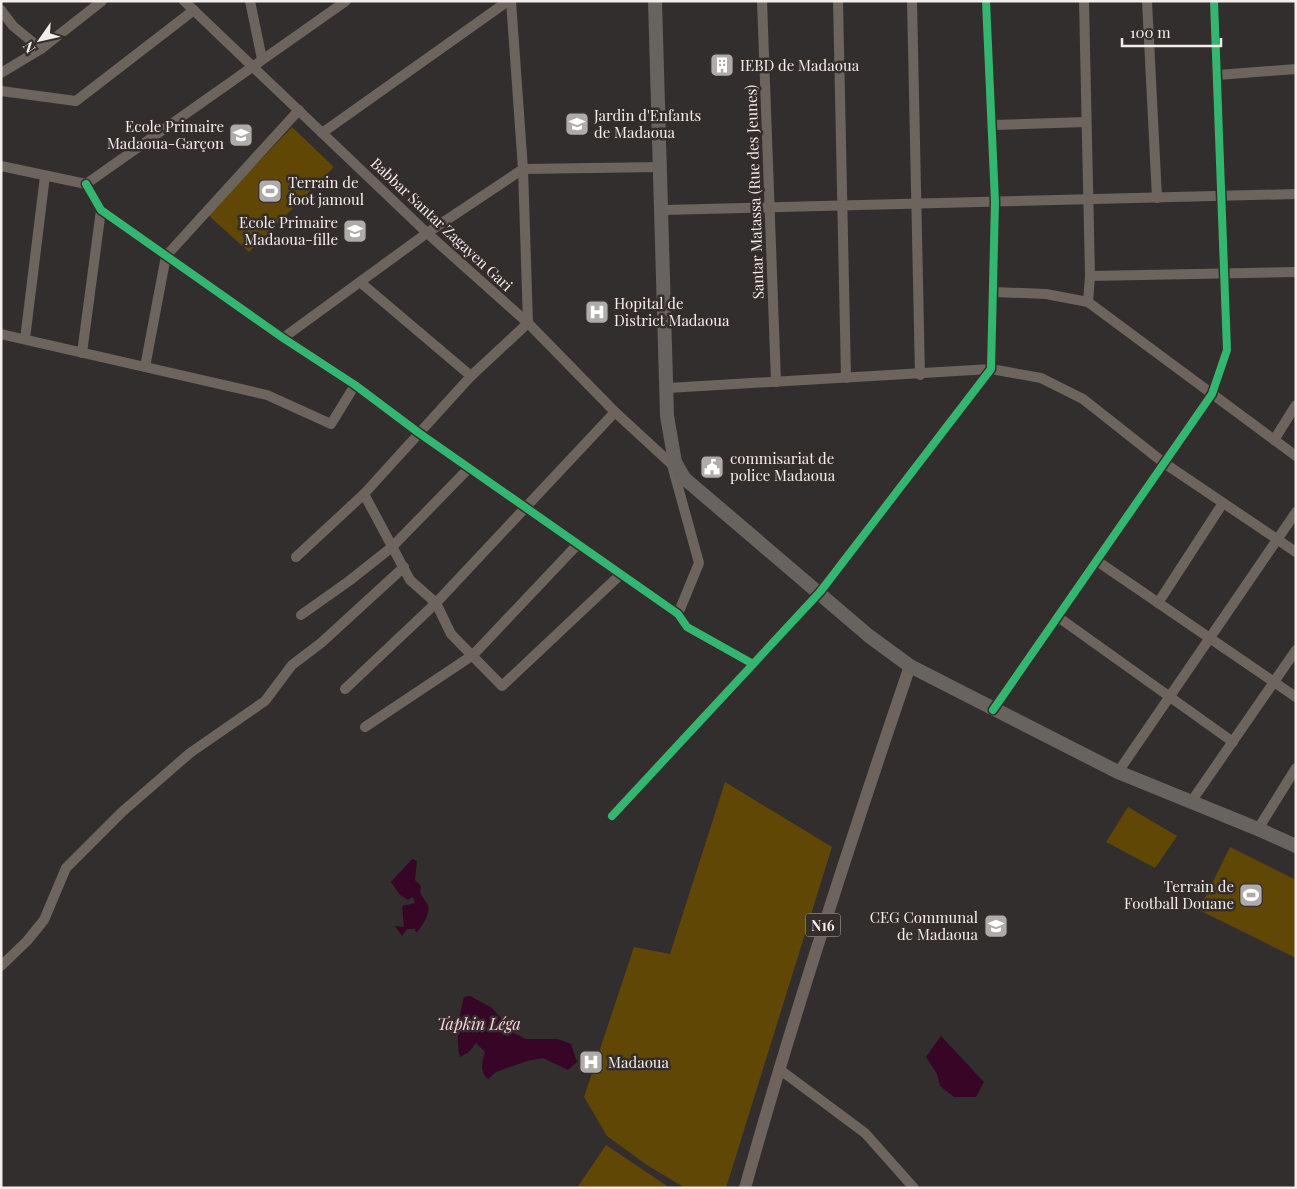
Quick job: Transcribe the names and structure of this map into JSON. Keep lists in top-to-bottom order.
{
  "streets": {
    "main road": ["N16"],
    "street": ["Santar Matassa (Rue des Jeunes)", "Babbar Santar Zagayen Gari"]
  },
  "water": ["Tapkin Léga"],
  "places": {
    "building": ["IEBD de Madaoua"],
    "school or university": [
      "Jardin d'Enfants de Madaoua",
      "Ecole Primaire Madaoua-Garçon",
      "Ecole Primaire Madaoua-fille",
      "CEG Communal de Madaoua"
    ],
    "sports": ["Terrain de foot jamoul", "Terrain de Football Douane"],
    "hospital": ["Hopital de District Madaoua", "Madaoua"],
    "public building": ["commisariat de police Madaoua"]
  },
  "scale_bar": "100 m",
  "north": "bottom left"
}
